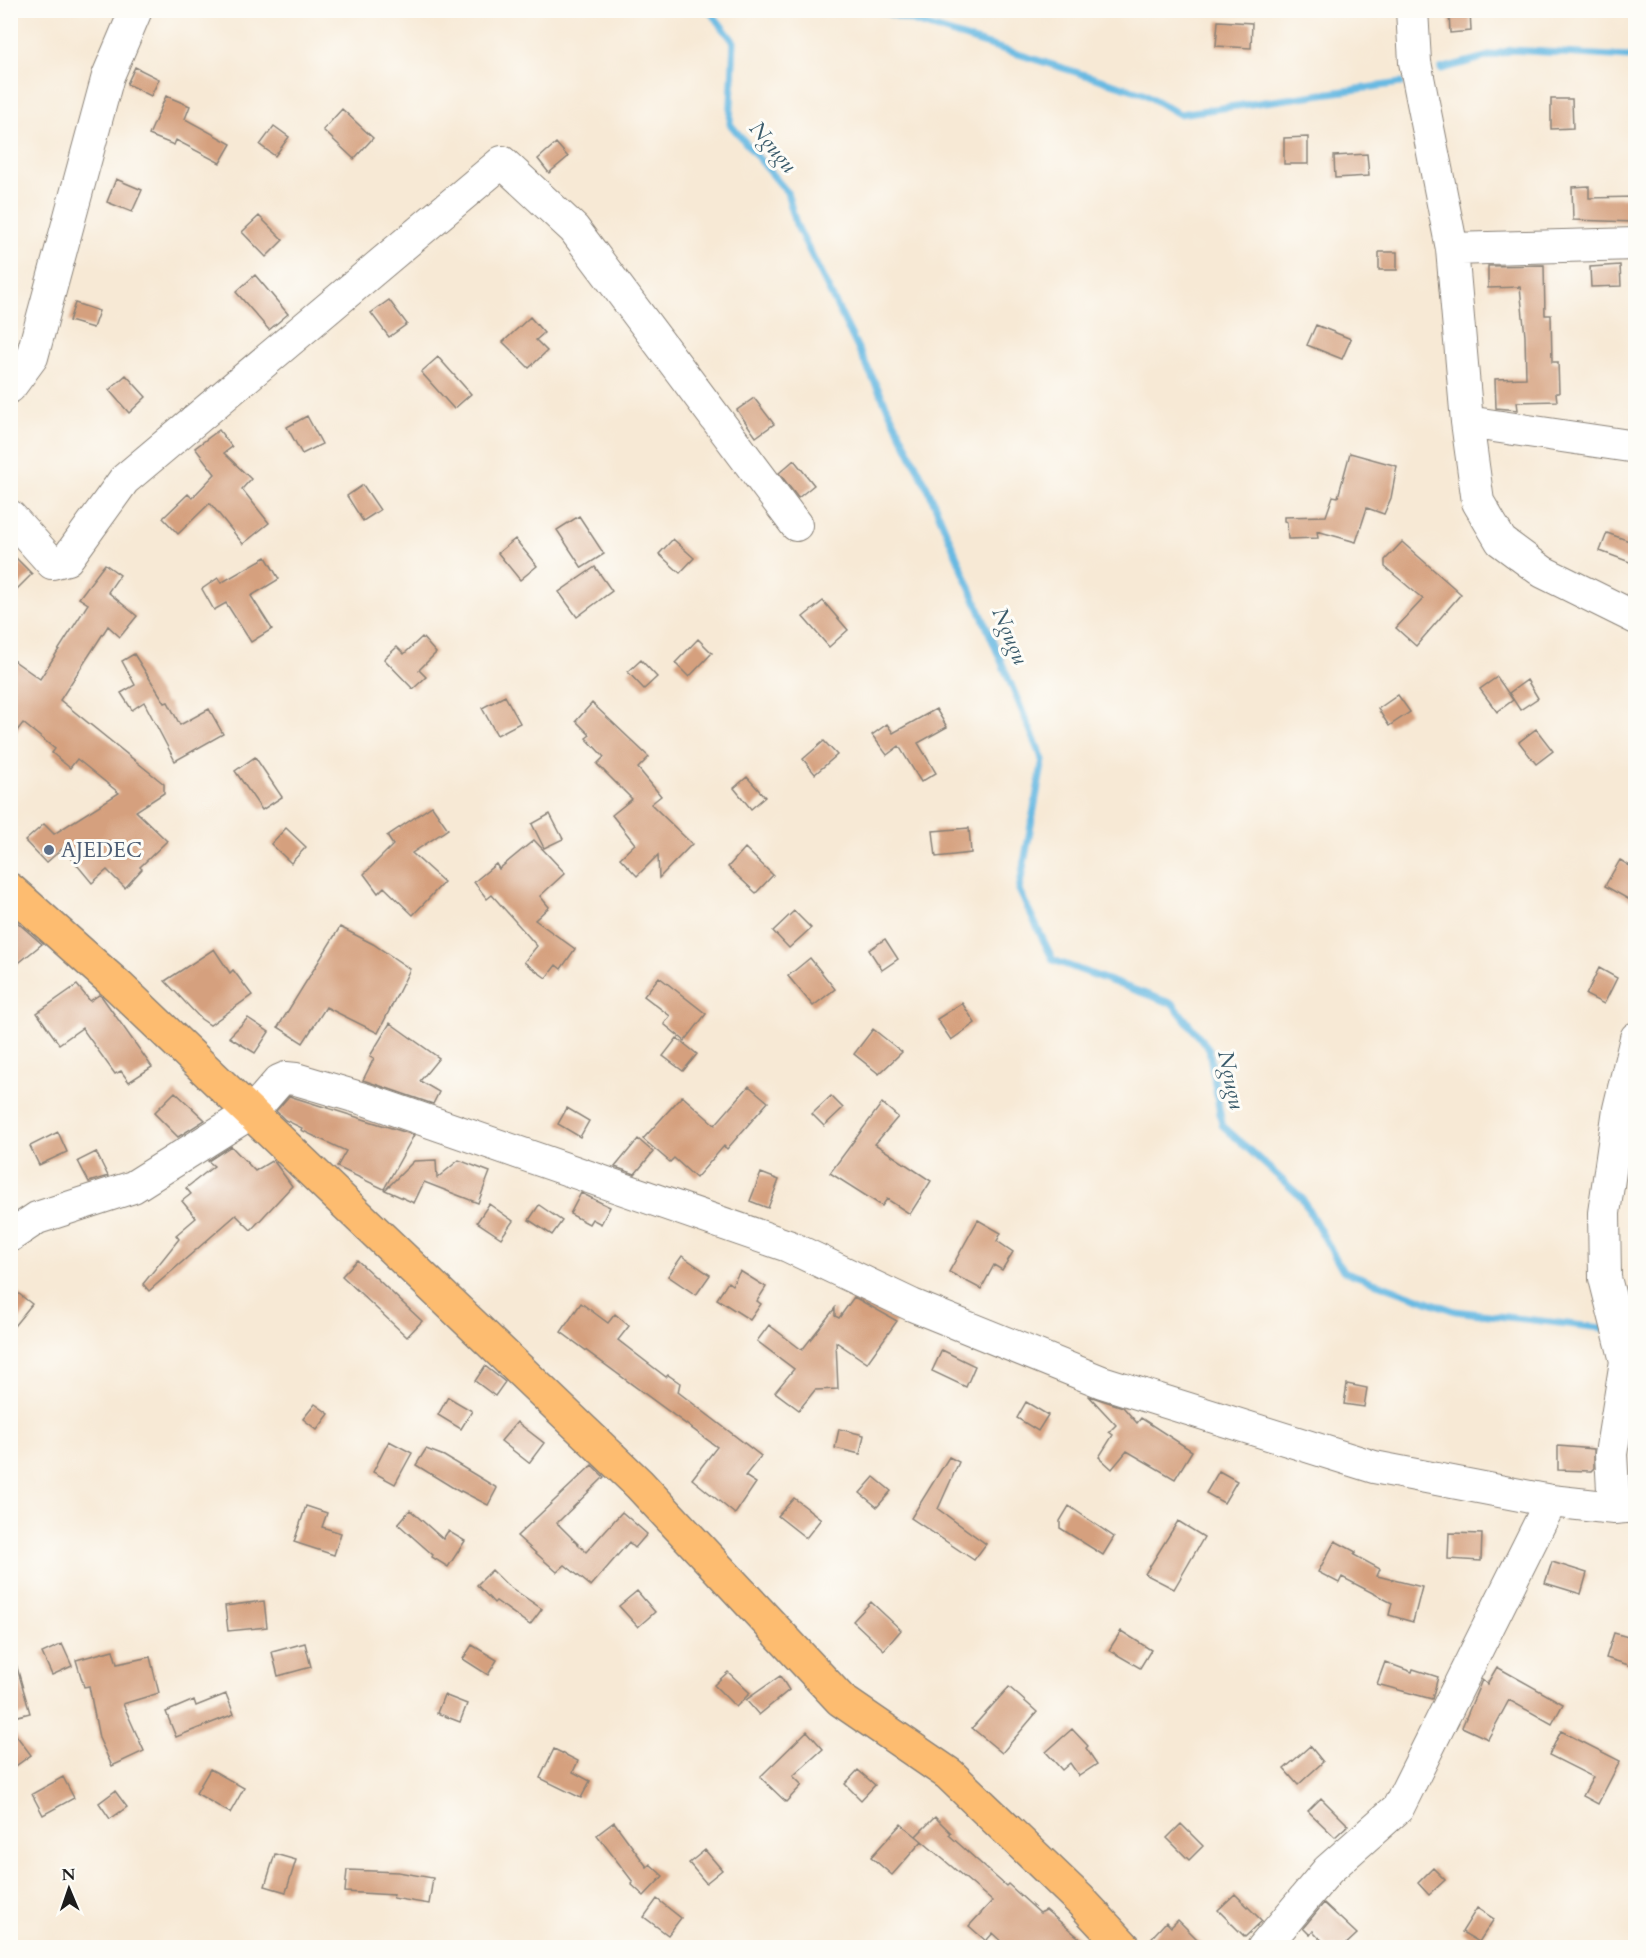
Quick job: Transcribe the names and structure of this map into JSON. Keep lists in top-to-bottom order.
{
  "water": ["Ngugu"],
  "places": ["AJEDEC"],
  "north": "top"
}
